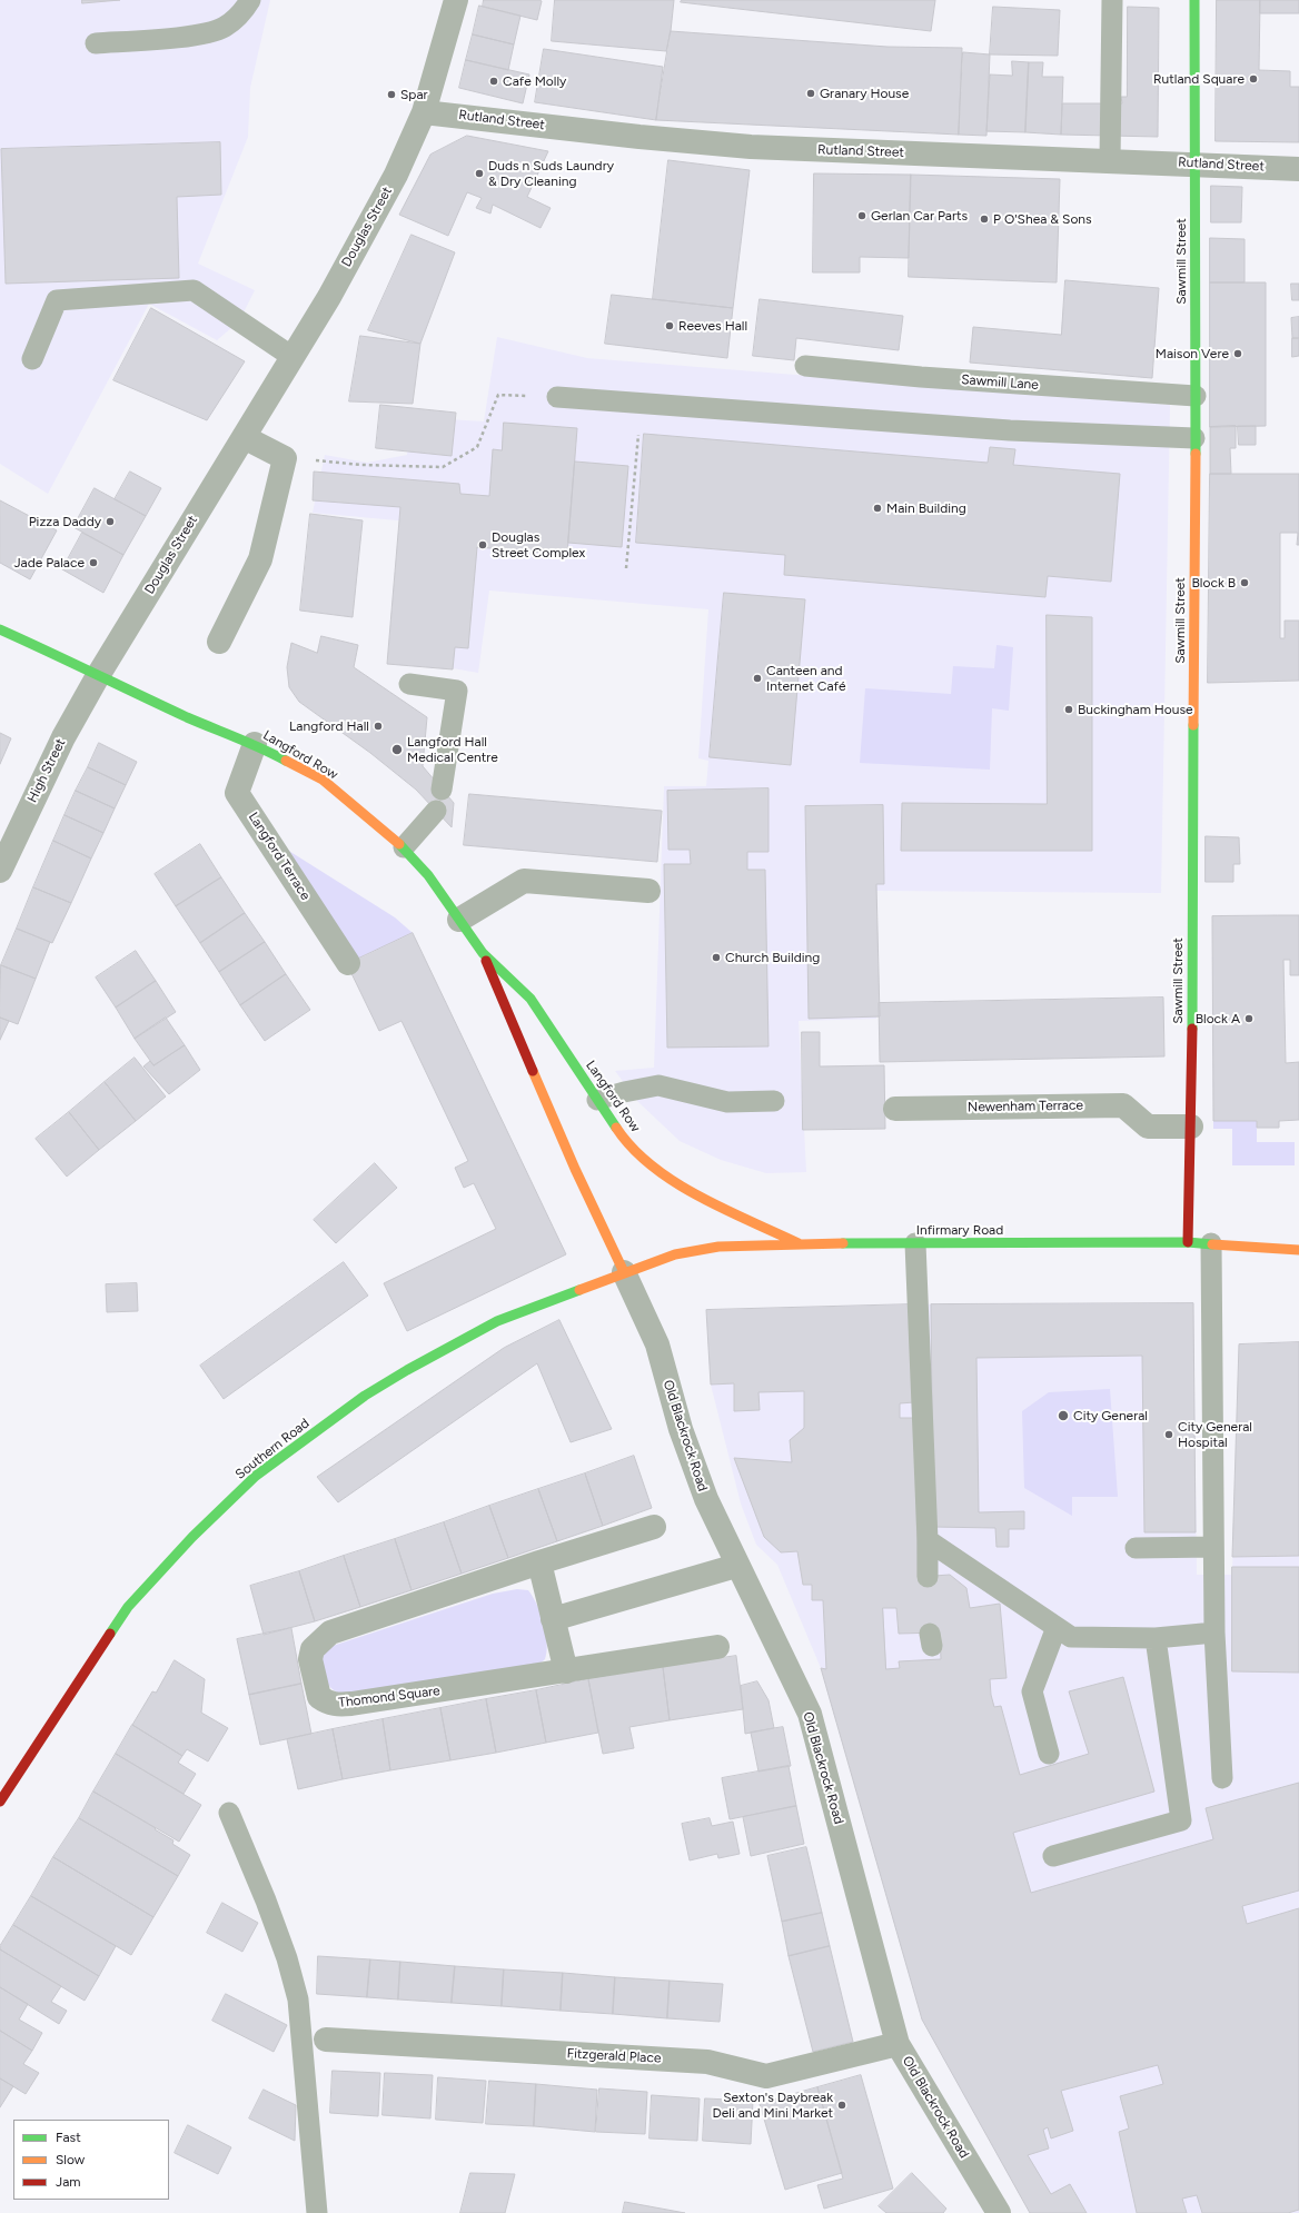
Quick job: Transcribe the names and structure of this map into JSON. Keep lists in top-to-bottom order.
{
  "streets": {
    "street": [
      "Rutland Street",
      "Douglas Street",
      "Sawmill Street",
      "Langford Row",
      "High Street",
      "Langford Terrace",
      "Newenham Terrace",
      "Infirmary Road",
      "Old Blackrock Road",
      "Southern Road",
      "Thomond Square",
      "Fitzgerald Place"
    ],
    "lane": ["Sawmill Lane"]
  },
  "crossings": [
    ["Rutland Street", "Douglas Street"],
    ["Rutland Street", "Sawmill Street"],
    ["Douglas Street", "Langford Row"],
    ["Douglas Street", "High Street"],
    ["Sawmill Street", "Sawmill Lane"],
    ["Sawmill Street", "Newenham Terrace"],
    ["Sawmill Street", "Infirmary Road"],
    ["Langford Row", "High Street"],
    ["Langford Row", "Langford Terrace"],
    ["Langford Row", "Infirmary Road"],
    ["Langford Row", "Old Blackrock Road"],
    ["Langford Row", "Southern Road"],
    ["Infirmary Road", "Old Blackrock Road"],
    ["Infirmary Road", "Southern Road"],
    ["Old Blackrock Road", "Southern Road"],
    ["Old Blackrock Road", "Fitzgerald Place"]
  ],
  "places": [
    "Rutland Square",
    "Cafe Molly",
    "Granary House",
    "Spar",
    "Duds n Suds Laundry & Dry Cleaning",
    "Gerlan Car Parts",
    "P O'Shea & Sons",
    "Reeves Hall",
    "Maison Vere",
    "Main Building",
    "Pizza Daddy",
    "Douglas Street Complex",
    "Jade Palace",
    "Block B",
    "Canteen and Internet Café",
    "Buckingham House",
    "Langford Hall",
    "Langford Hall Medical Centre",
    "Church Building",
    "Block A",
    "City General",
    "City General Hospital",
    "Sexton's Daybreak Deli and Mini Market"
  ],
  "legend": ["Fast", "Slow", "Jam"]
}
